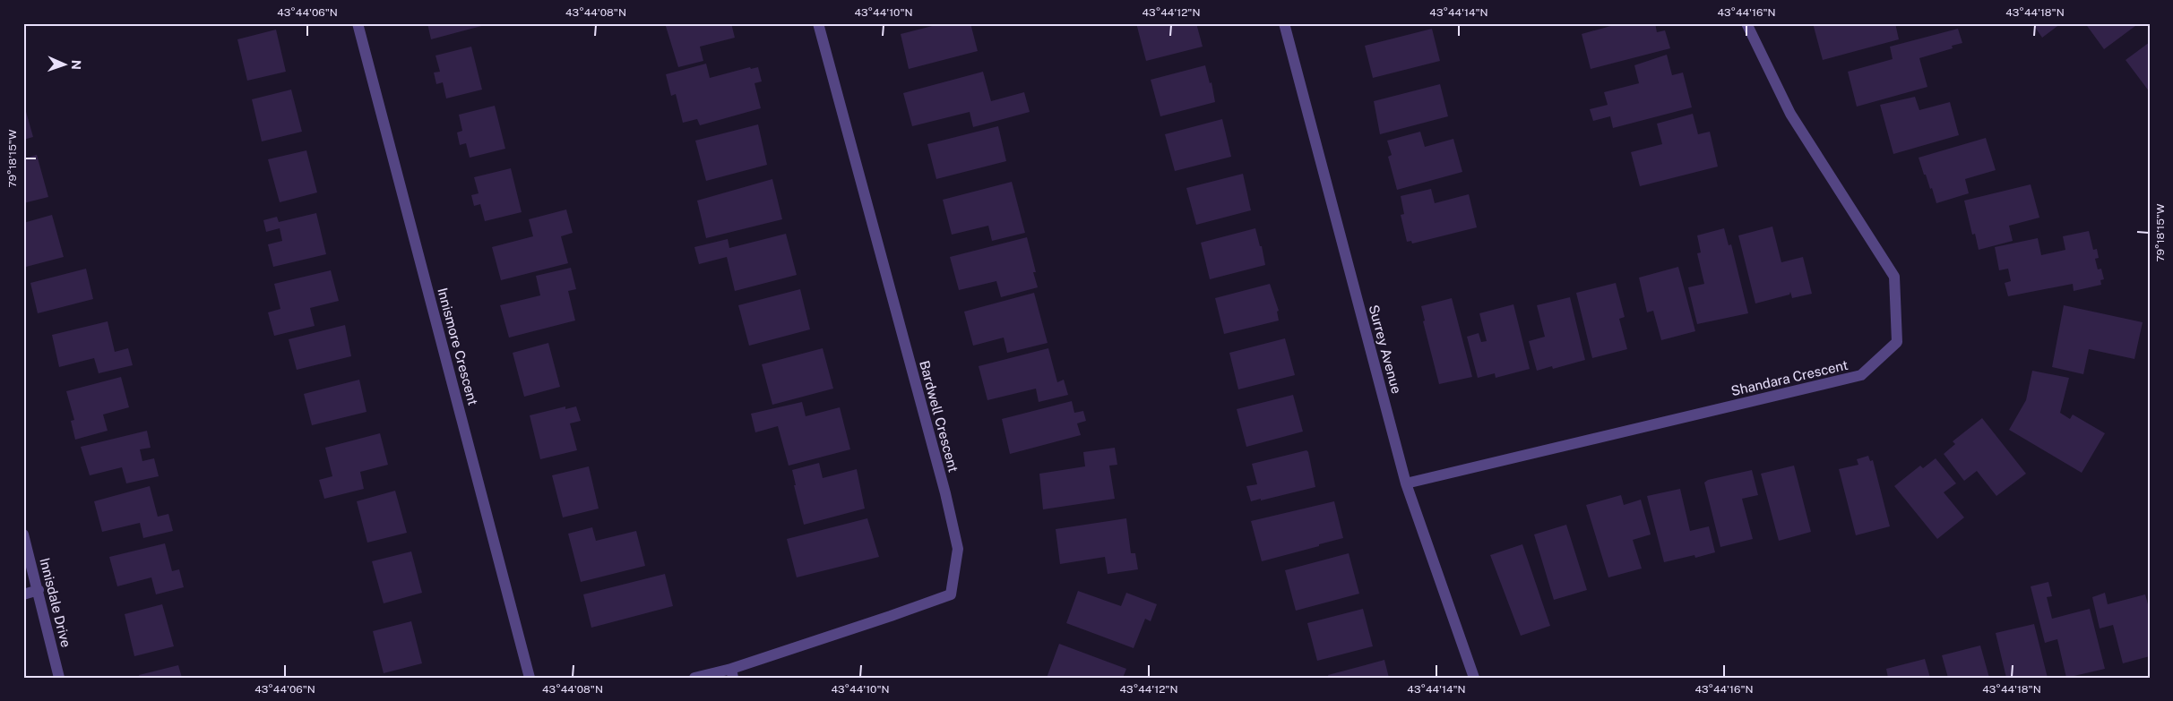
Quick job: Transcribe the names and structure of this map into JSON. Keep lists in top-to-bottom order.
{
  "streets": {
    "street": [
      "Innismore Crescent",
      "Surrey Avenue",
      "Shandara Crescent",
      "Bardwell Crescent",
      "Innisdale Drive"
    ]
  },
  "crossings": [
    ["Surrey Avenue", "Shandara Crescent"]
  ],
  "north": "right",
  "coordinates": [
    "43°44'06\"N",
    "43°44'08\"N",
    "43°44'10\"N",
    "43°44'12\"N",
    "43°44'14\"N",
    "43°44'16\"N",
    "43°44'18\"N",
    "79°18'15\"W"
  ]
}
